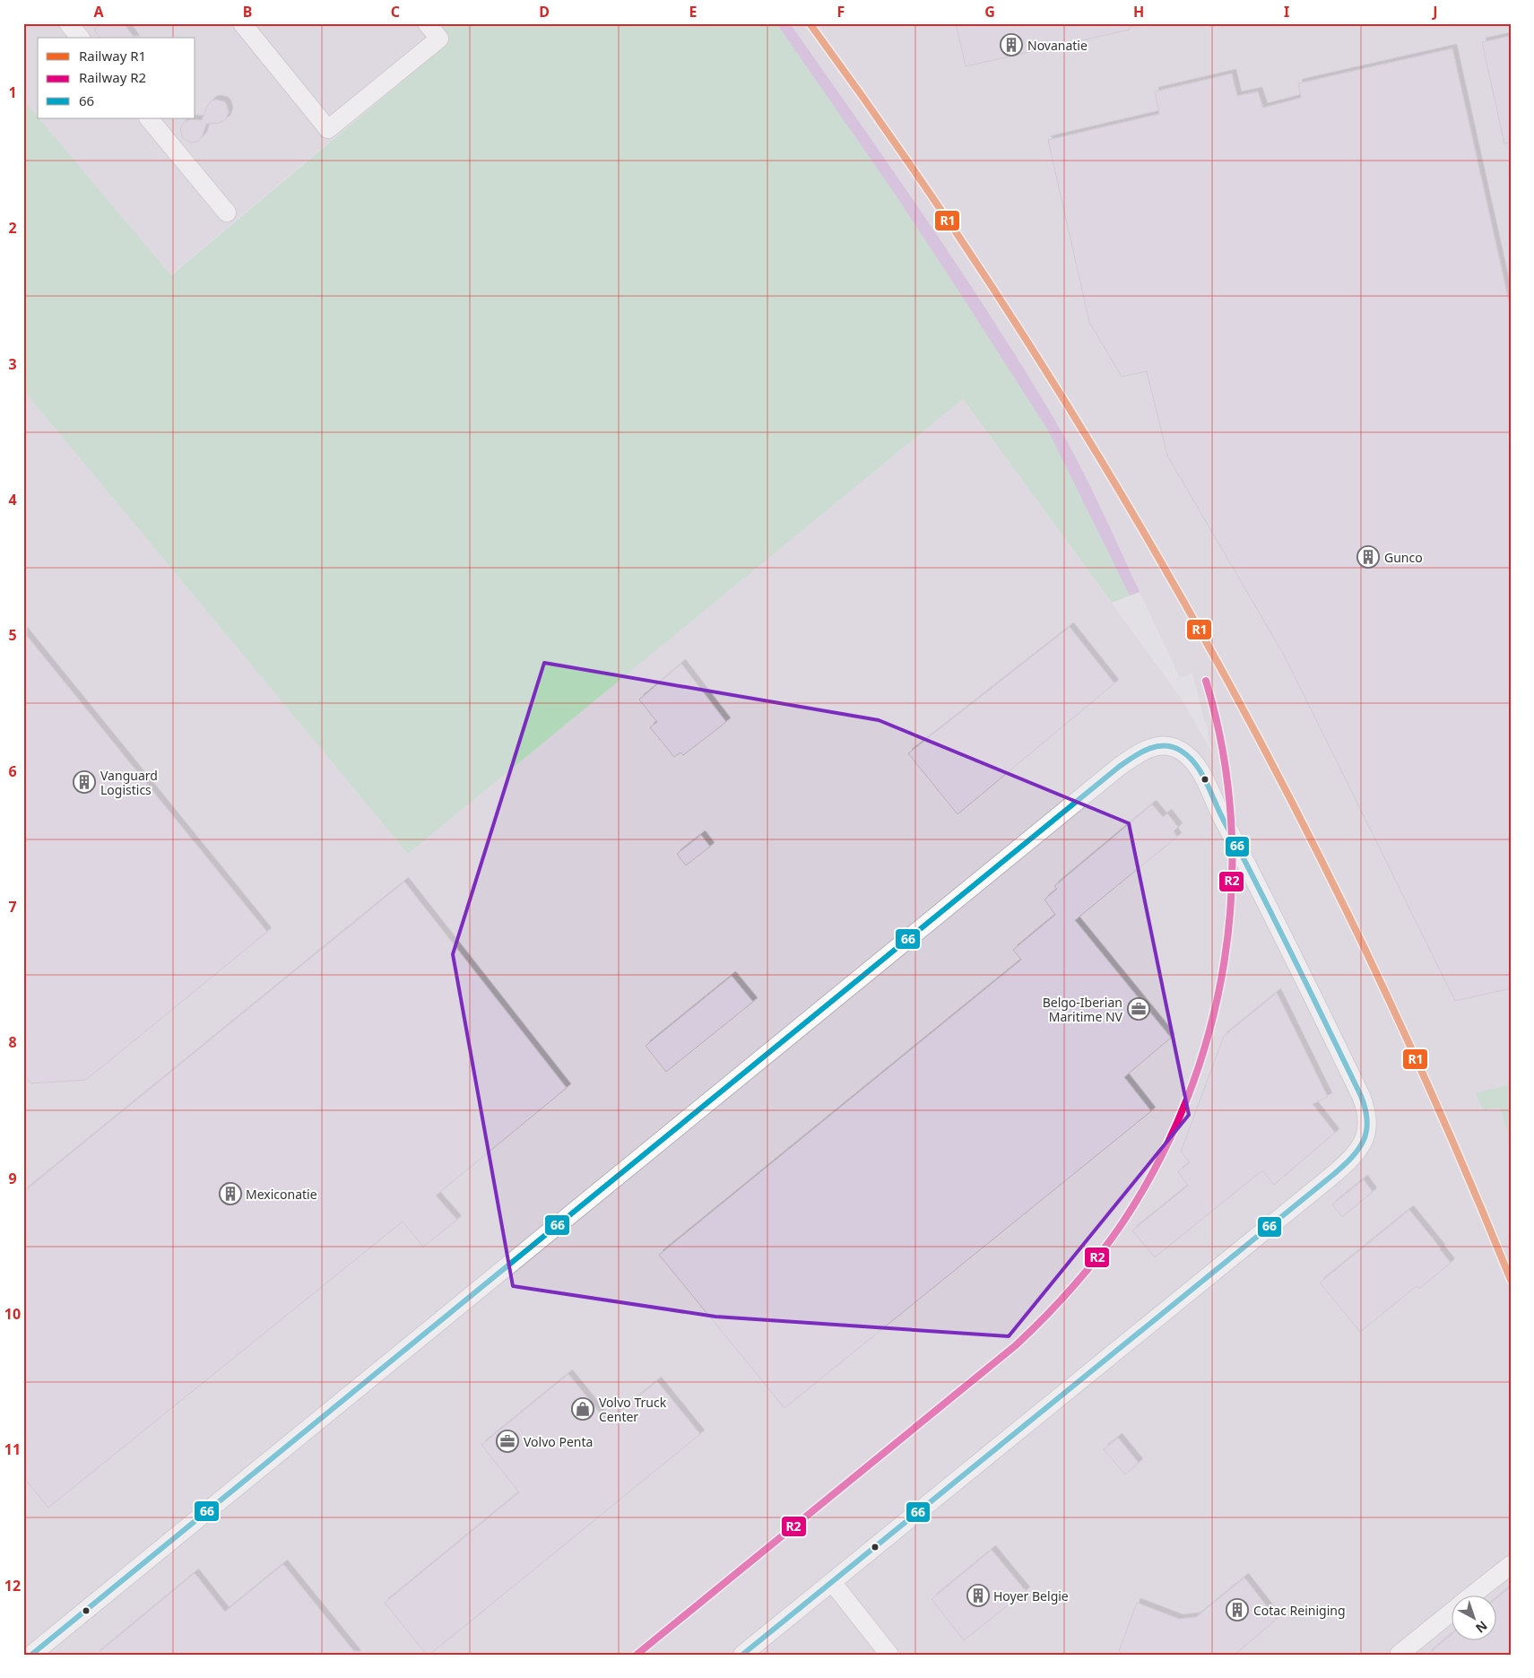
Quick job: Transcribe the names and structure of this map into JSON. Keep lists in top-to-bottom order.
{
  "places": {
    "building": [
      "Novanatie",
      "Gunco",
      "Vanguard Logistics",
      "Mexiconatie",
      "Hoyer Belgie",
      "Cotac Reiniging"
    ],
    "office": ["Belgo-Iberian Maritime NV", "Volvo Penta"],
    "shop": ["Volvo Truck Center"]
  },
  "lines": ["rail line R1", "rail line R2", "transit line 66"],
  "legend": ["Railway R1", "Railway R2", "66"],
  "north": "bottom right",
  "grid": {
    "columns": [
      "A",
      "B",
      "C",
      "D",
      "E",
      "F",
      "G",
      "H",
      "I",
      "J"
    ],
    "rows": [
      "1",
      "2",
      "3",
      "4",
      "5",
      "6",
      "7",
      "8",
      "9",
      "10",
      "11",
      "12"
    ]
  }
}
